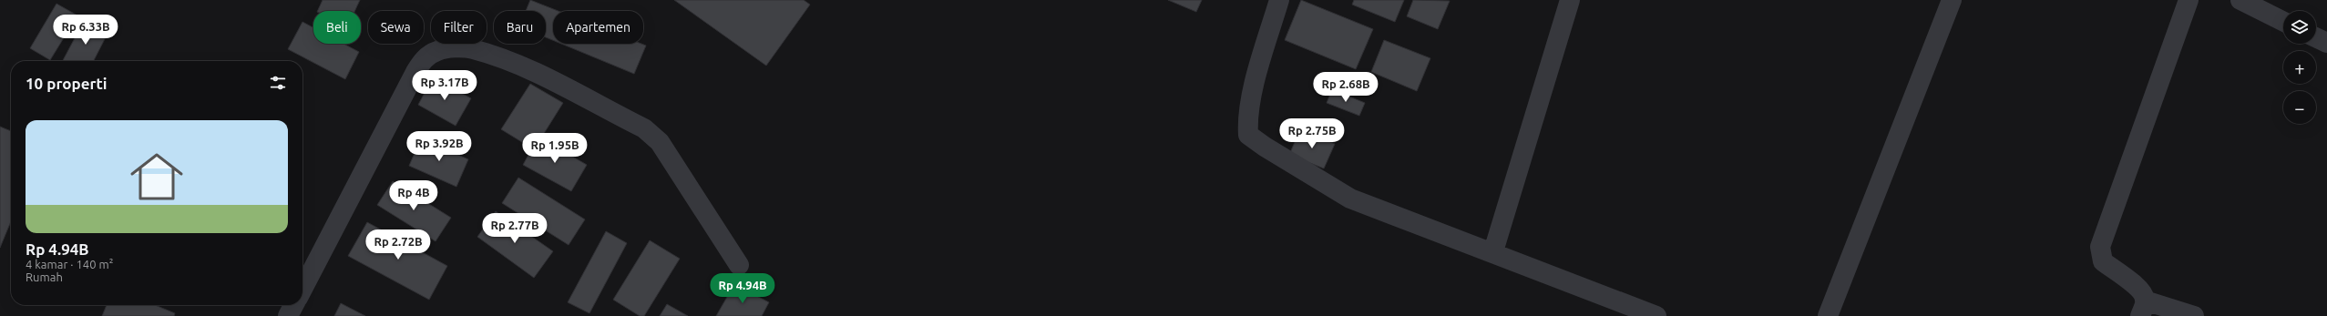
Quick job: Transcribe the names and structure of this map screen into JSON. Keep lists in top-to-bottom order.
{
  "page": {
    "map_buttons": ["+", "−"],
    "chip": [
      "Beli",
      "Sewa",
      "Filter",
      "Baru",
      "Apartemen"
    ],
    "price": [
      "Rp 6.33B",
      "Rp 3.17B",
      "Rp 2.68B",
      "Rp 2.75B",
      "Rp 3.92B",
      "Rp 1.95B",
      "Rp 4B",
      "Rp 2.77B",
      "Rp 2.72B",
      "Rp 4.94B"
    ],
    "heading": "10 properti",
    "list": [
      {
        "name": "Rp 4.94B",
        "note": "4 kamar · 140 m² · Rumah"
      }
    ]
  }
}
